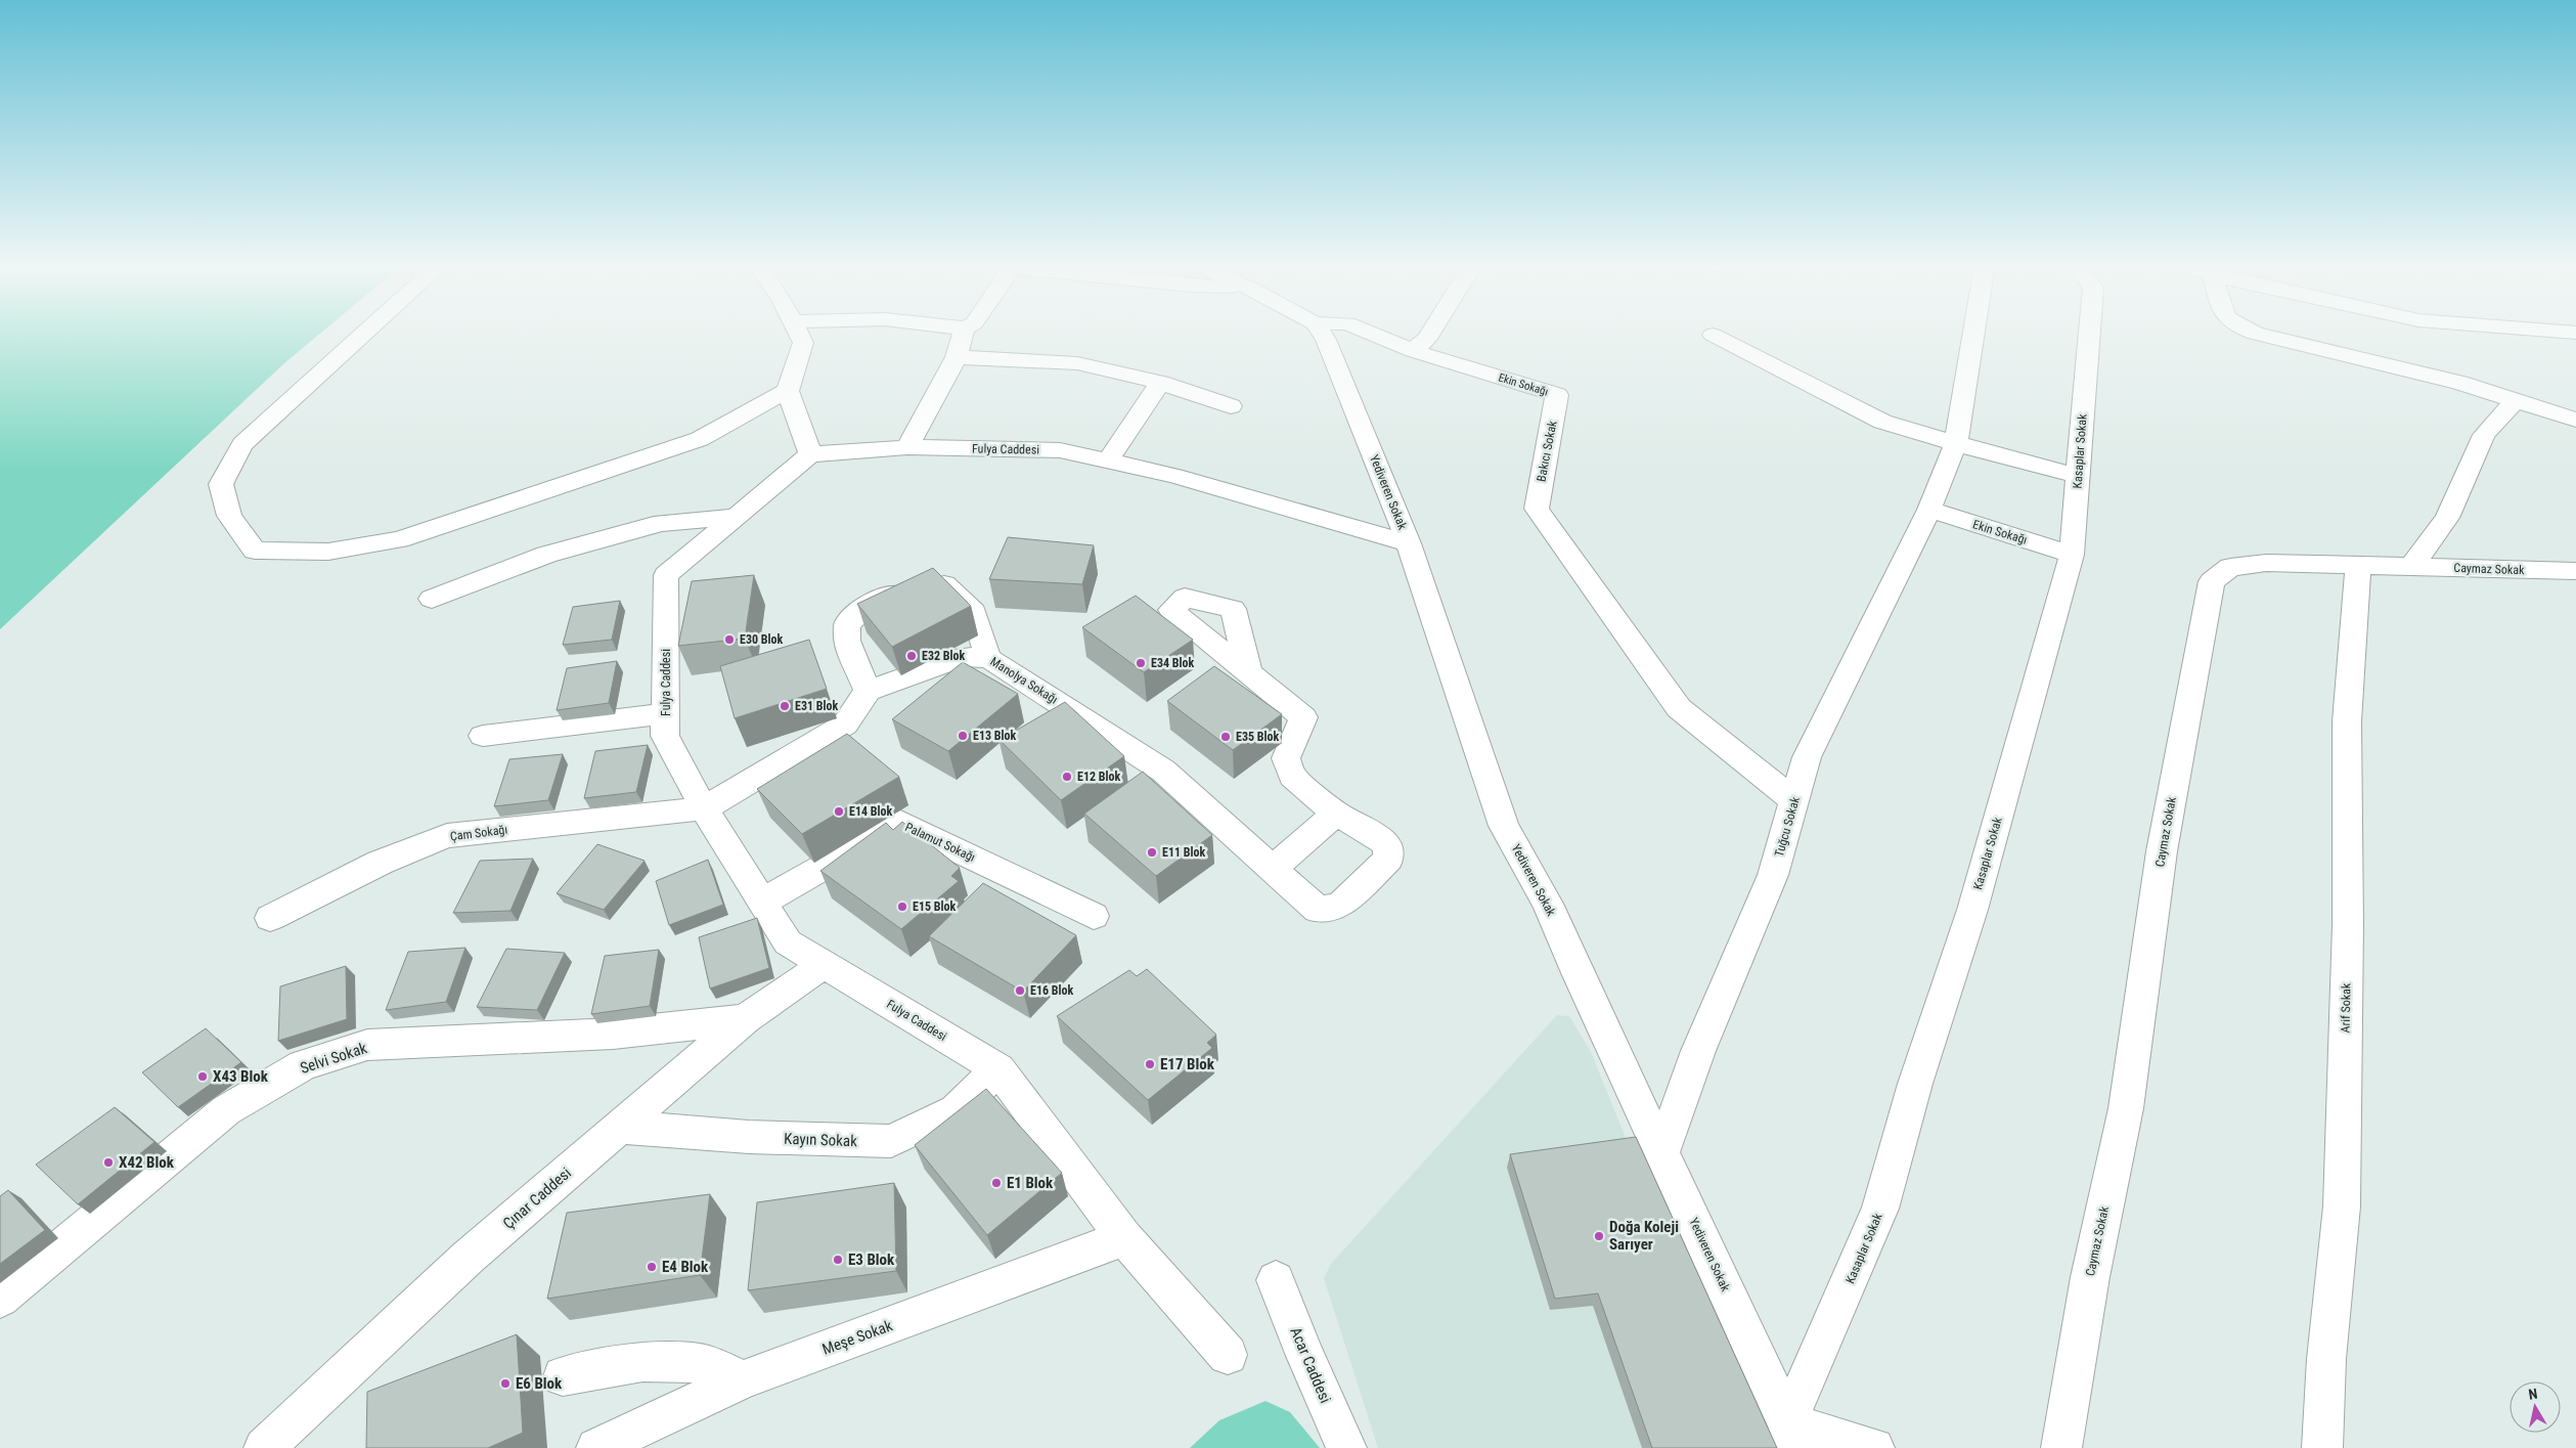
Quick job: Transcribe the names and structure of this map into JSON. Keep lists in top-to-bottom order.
{
  "streets": {
    "street": [
      "Ekin Sokağı",
      "Fulya Caddesi",
      "Bakıcı Sokak",
      "Kasaplar Sokak",
      "Yediveren Sokak",
      "Caymaz Sokak",
      "Manolya Sokağı",
      "Tuğcu Sokak",
      "Çam Sokağı",
      "Palamut Sokağı",
      "Arif Sokak",
      "Selvi Sokak",
      "Kayın Sokak",
      "Çınar Caddesi",
      "Meşe Sokak",
      "Acar Caddesi"
    ]
  },
  "crossings": [
    ["Ekin Sokağı", "Bakıcı Sokak"],
    ["Ekin Sokağı", "Kasaplar Sokak"],
    ["Ekin Sokağı", "Tuğcu Sokak"],
    ["Fulya Caddesi", "Yediveren Sokak"],
    ["Fulya Caddesi", "Çam Sokağı"],
    ["Fulya Caddesi", "Palamut Sokağı"],
    ["Fulya Caddesi", "Kayın Sokak"],
    ["Fulya Caddesi", "Çınar Caddesi"],
    ["Fulya Caddesi", "Meşe Sokak"],
    ["Bakıcı Sokak", "Tuğcu Sokak"],
    ["Kasaplar Sokak", "Yediveren Sokak"],
    ["Yediveren Sokak", "Tuğcu Sokak"],
    ["Caymaz Sokak", "Arif Sokak"],
    ["Selvi Sokak", "Çınar Caddesi"],
    ["Kayın Sokak", "Çınar Caddesi"]
  ],
  "places": [
    "E30 Blok",
    "E32 Blok",
    "E34 Blok",
    "E31 Blok",
    "E13 Blok",
    "E35 Blok",
    "E12 Blok",
    "E14 Blok",
    "E11 Blok",
    "E15 Blok",
    "E16 Blok",
    "E17 Blok",
    "X43 Blok",
    "X42 Blok",
    "E1 Blok",
    "Doğa Koleji Sarıyer",
    "E3 Blok",
    "E4 Blok",
    "E6 Blok"
  ],
  "north": "top"
}
